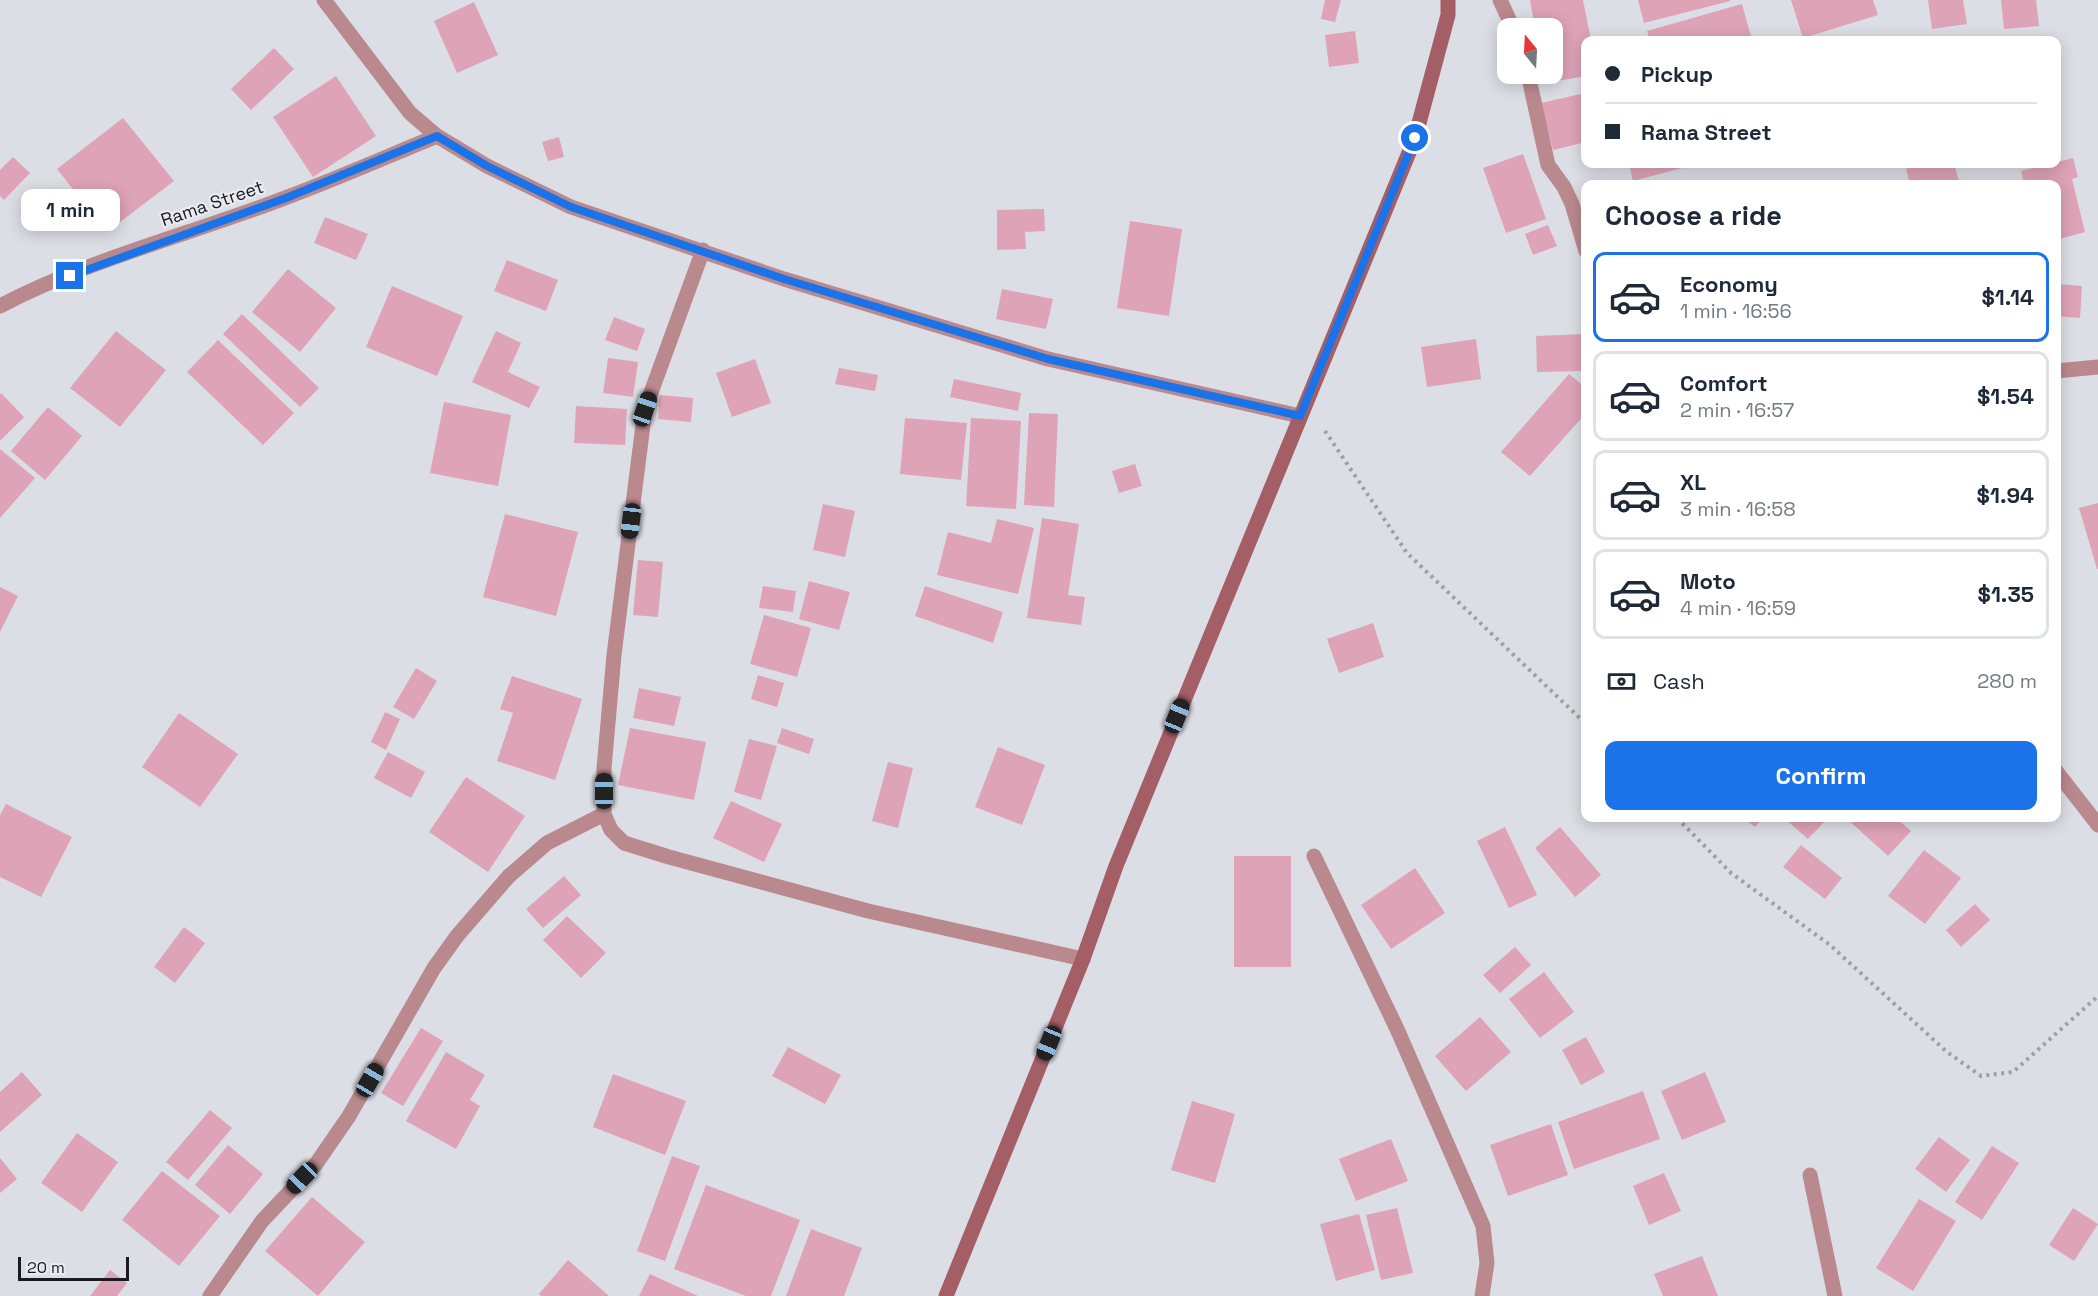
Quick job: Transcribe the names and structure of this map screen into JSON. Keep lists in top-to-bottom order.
{
  "streets": {
    "street": ["Rama Street"]
  },
  "scale_bar": "20 m",
  "north": "top",
  "page": {
    "banner": ["Pickup", "Rama Street"],
    "heading": "Choose a ride",
    "bubble": "1 min",
    "list": [
      {
        "name": "Economy",
        "note": "1 min · 16:56",
        "value": "$1.14"
      },
      {
        "name": "Comfort",
        "note": "2 min · 16:57",
        "value": "$1.54"
      },
      {
        "name": "XL",
        "note": "3 min · 16:58",
        "value": "$1.94"
      },
      {
        "name": "Moto",
        "note": "4 min · 16:59",
        "value": "$1.35"
      }
    ],
    "pay": ["Cash", "280 m"],
    "buttons": "Confirm",
    "scale": "20 m"
  }
}
